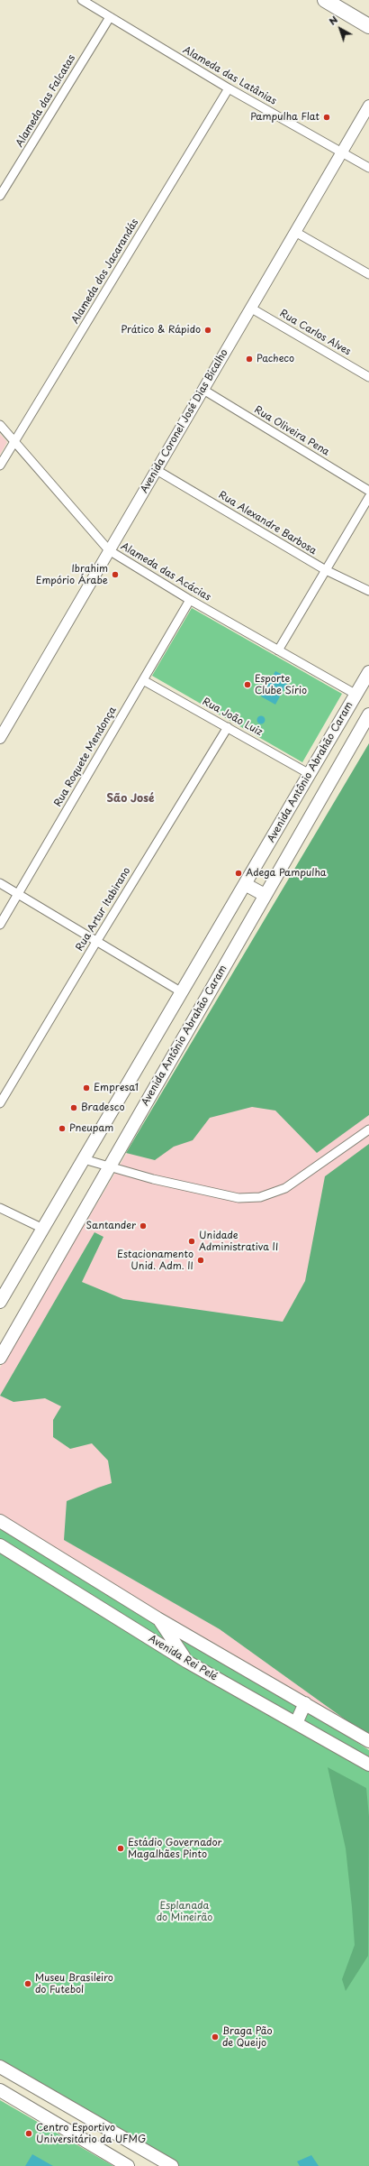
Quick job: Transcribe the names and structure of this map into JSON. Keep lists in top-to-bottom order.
{
  "streets": {
    "main road": ["Avenida Antônio Abrahão Caram", "Avenida Rei Pelé"],
    "street": [
      "Alameda das Latânias",
      "Alameda das Falcatas",
      "Alameda dos Jacarandás",
      "Rua Carlos Alves",
      "Avenida Coronel José Dias Bicalho",
      "Rua Oliveira Pena",
      "Rua Alexandre Barbosa",
      "Alameda das Acácias",
      "Rua João Luiz",
      "Rua Roquete Mendonça",
      "Rua Artur Itabirano"
    ]
  },
  "crossings": [
    ["Alameda das Latânias", "Alameda das Falcatas"],
    ["Alameda das Latânias", "Alameda dos Jacarandás"],
    ["Alameda das Latânias", "Avenida Coronel José Dias Bicalho"],
    ["Alameda dos Jacarandás", "Alameda das Acácias"],
    ["Rua Carlos Alves", "Avenida Coronel José Dias Bicalho"],
    ["Avenida Coronel José Dias Bicalho", "Rua Oliveira Pena"],
    ["Avenida Coronel José Dias Bicalho", "Rua Alexandre Barbosa"],
    ["Avenida Coronel José Dias Bicalho", "Alameda das Acácias"],
    ["Alameda das Acácias", "Rua Roquete Mendonça"],
    ["Alameda das Acácias", "Avenida Antônio Abrahão Caram"],
    ["Rua João Luiz", "Rua Roquete Mendonça"],
    ["Rua João Luiz", "Avenida Antônio Abrahão Caram"],
    ["Rua João Luiz", "Rua Artur Itabirano"]
  ],
  "districts": ["São José"],
  "parks": ["Esplanada do Mineirão"],
  "places": [
    "Pampulha Flat",
    "Prático & Rápido",
    "Pacheco",
    "Ibrahim Empório Árabe",
    "Esporte Clube Sírio",
    "Adega Pampulha",
    "Empresa1",
    "Bradesco",
    "Pneupam",
    "Santander",
    "Unidade Administrativa II",
    "Estacionamento Unid. Adm. II",
    "Estádio Governador Magalhães Pinto",
    "Museu Brasileiro do Futebol",
    "Braga Pão de Queijo",
    "Centro Esportivo Universitário da UFMG"
  ],
  "north": "top left"
}
